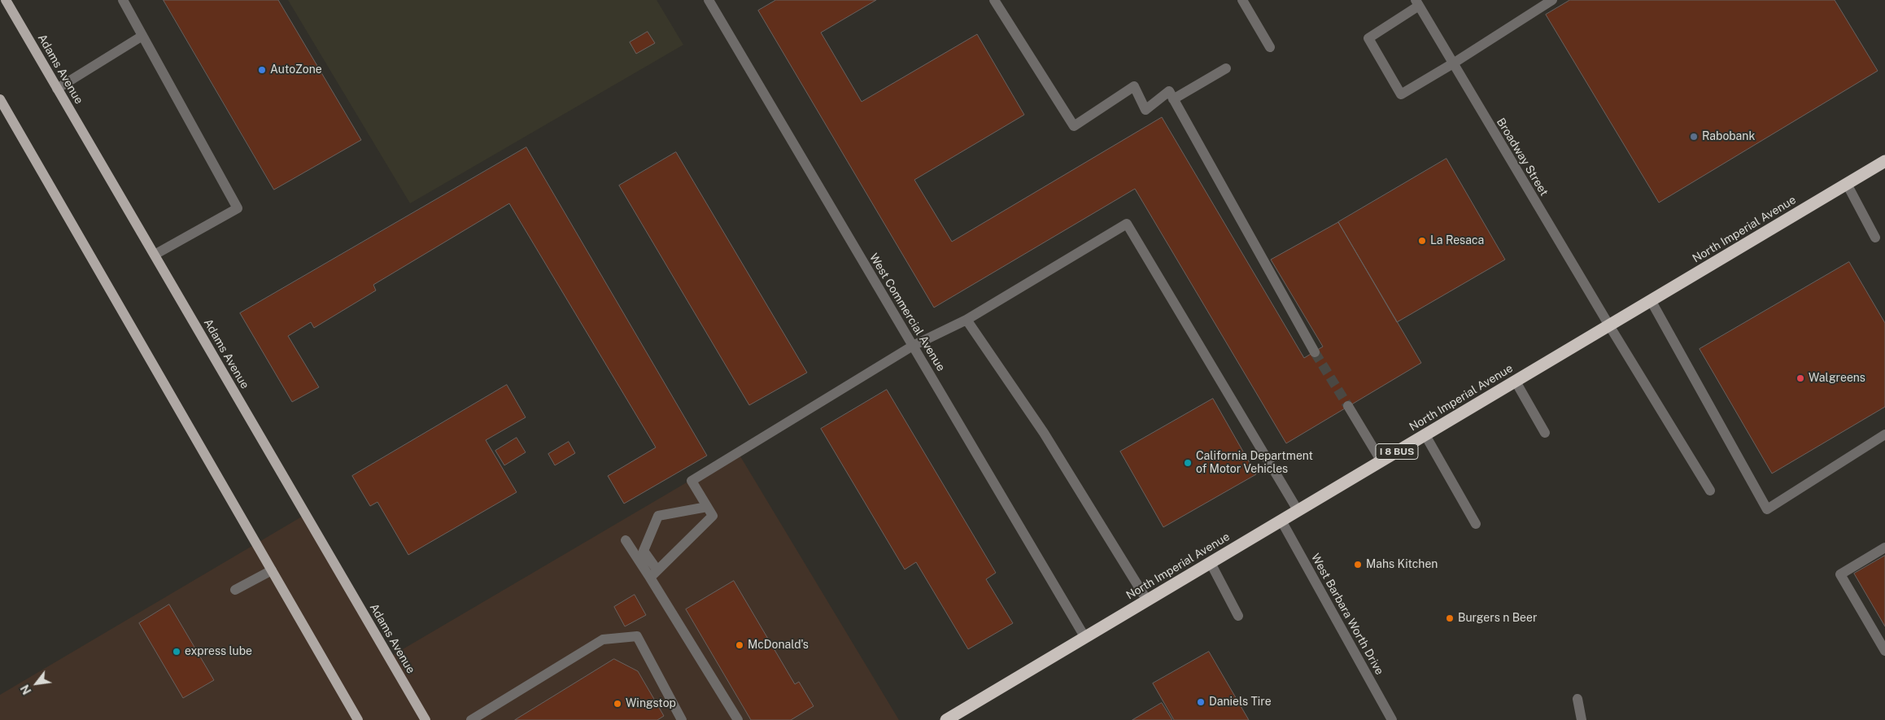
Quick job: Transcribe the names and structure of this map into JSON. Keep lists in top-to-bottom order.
{
  "streets": {
    "highway": ["North Imperial Avenue", "I 8 BUS"],
    "main road": ["Adams Avenue"],
    "street": ["Broadway Street", "West Commercial Avenue", "West Barbara Worth Drive"]
  },
  "crossings": [
    ["Broadway Street", "North Imperial Avenue"],
    ["North Imperial Avenue", "West Commercial Avenue"],
    ["North Imperial Avenue", "West Barbara Worth Drive"]
  ],
  "places": [
    "AutoZone",
    "Rabobank",
    "La Resaca",
    "Walgreens",
    "California Department of Motor Vehicles",
    "Mahs Kitchen",
    "Burgers n Beer",
    "McDonald's",
    "express lube",
    "Daniels Tire",
    "Wingstop"
  ],
  "north": "bottom left"
}
